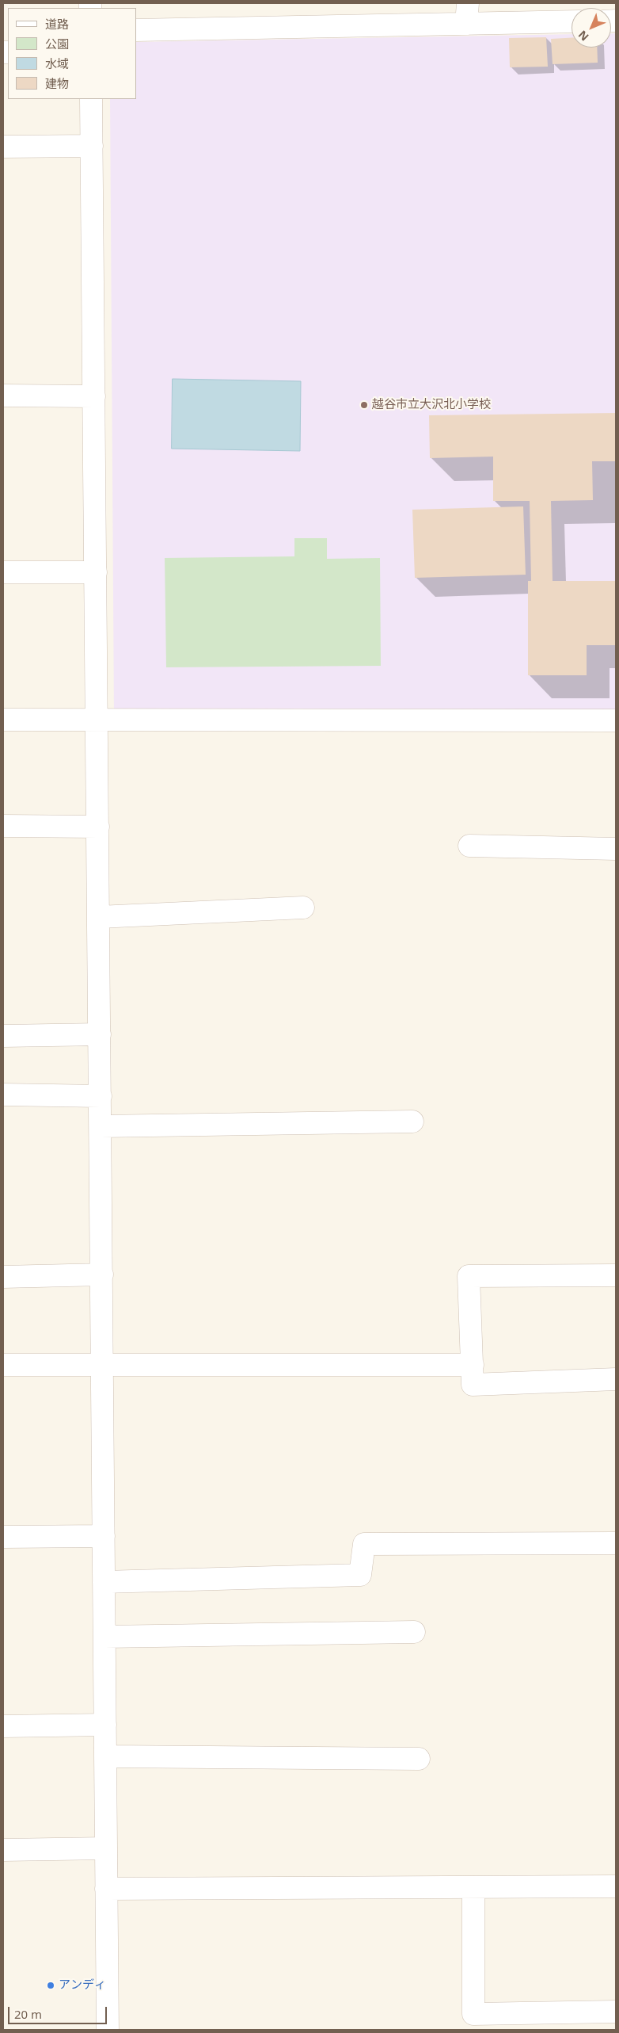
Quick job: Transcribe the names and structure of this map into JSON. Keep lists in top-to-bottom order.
{
  "places": ["越谷市立大沢北小学校", "アンディ"],
  "legend": [
    "道路",
    "公園",
    "水域",
    "建物"
  ],
  "scale_bar": "20 m",
  "north": "bottom left"
}
